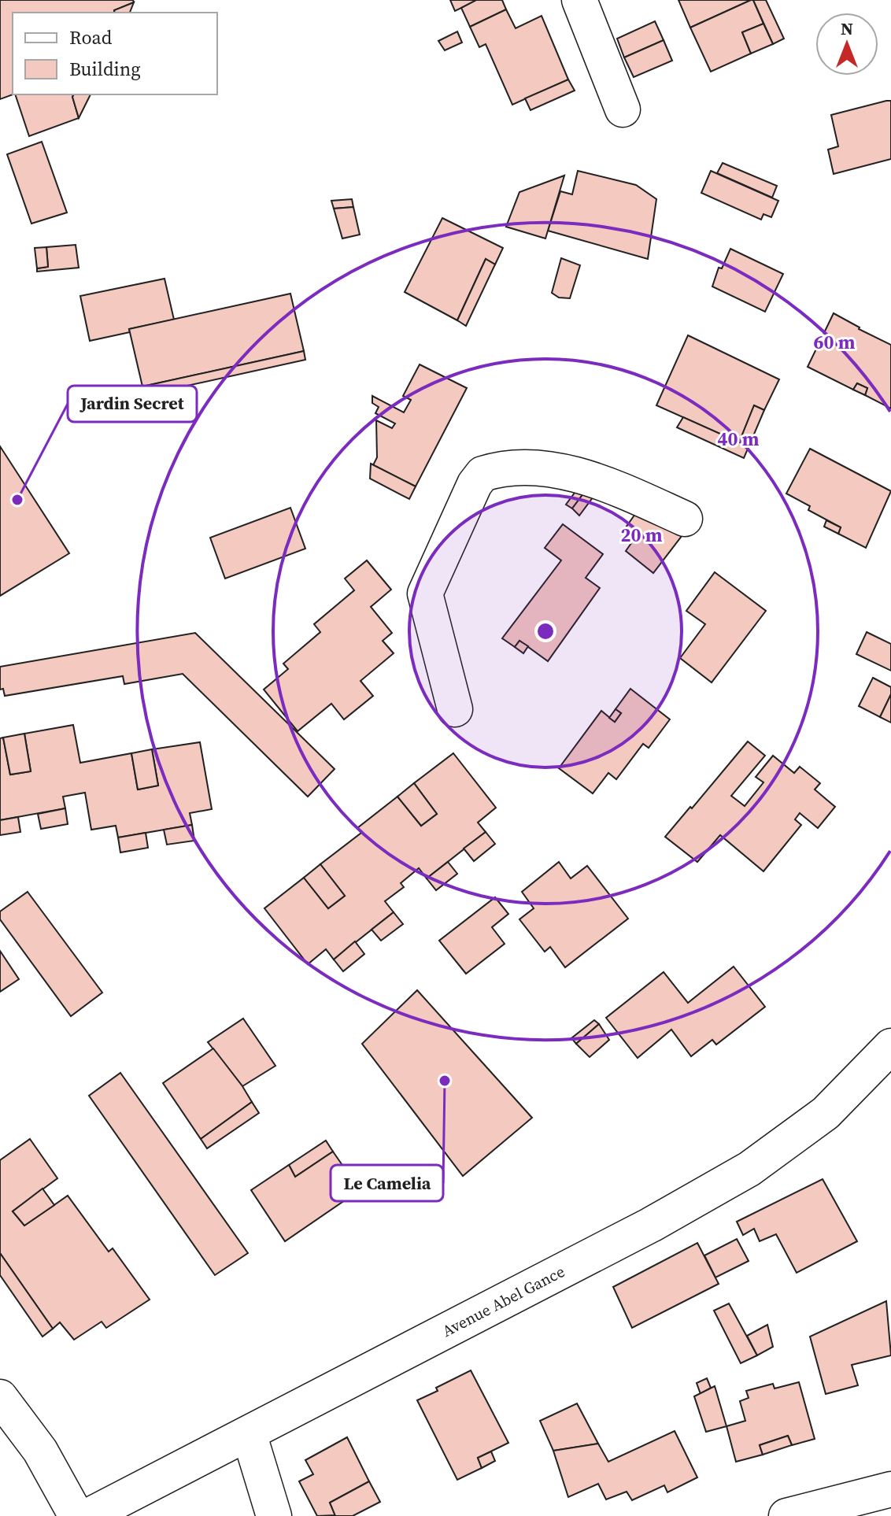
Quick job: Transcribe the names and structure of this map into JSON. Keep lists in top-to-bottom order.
{
  "streets": {
    "street": ["Avenue Abel Gance"]
  },
  "places": ["Jardin Secret", "Le Camelia"],
  "legend": ["Road", "Building"],
  "north": "top",
  "rings": ["60 m", "40 m", "20 m"]
}
